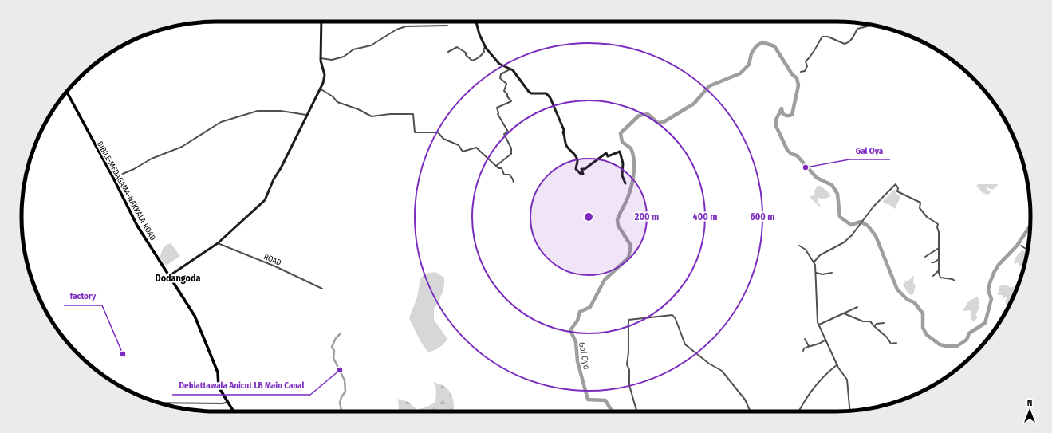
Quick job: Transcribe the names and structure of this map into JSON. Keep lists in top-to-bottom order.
{
  "streets": {
    "main road": ["BIBILE-MEDAGAMA-NAKKALA ROAD"],
    "street": ["ROAD"]
  },
  "districts": ["Dodangoda"],
  "water": ["Gal Oya"],
  "places": ["Gal Oya", "factory", "Dehiattawala Anicut LB Main Canal"],
  "north": "top",
  "rings": ["200 m", "400 m", "600 m"]
}
